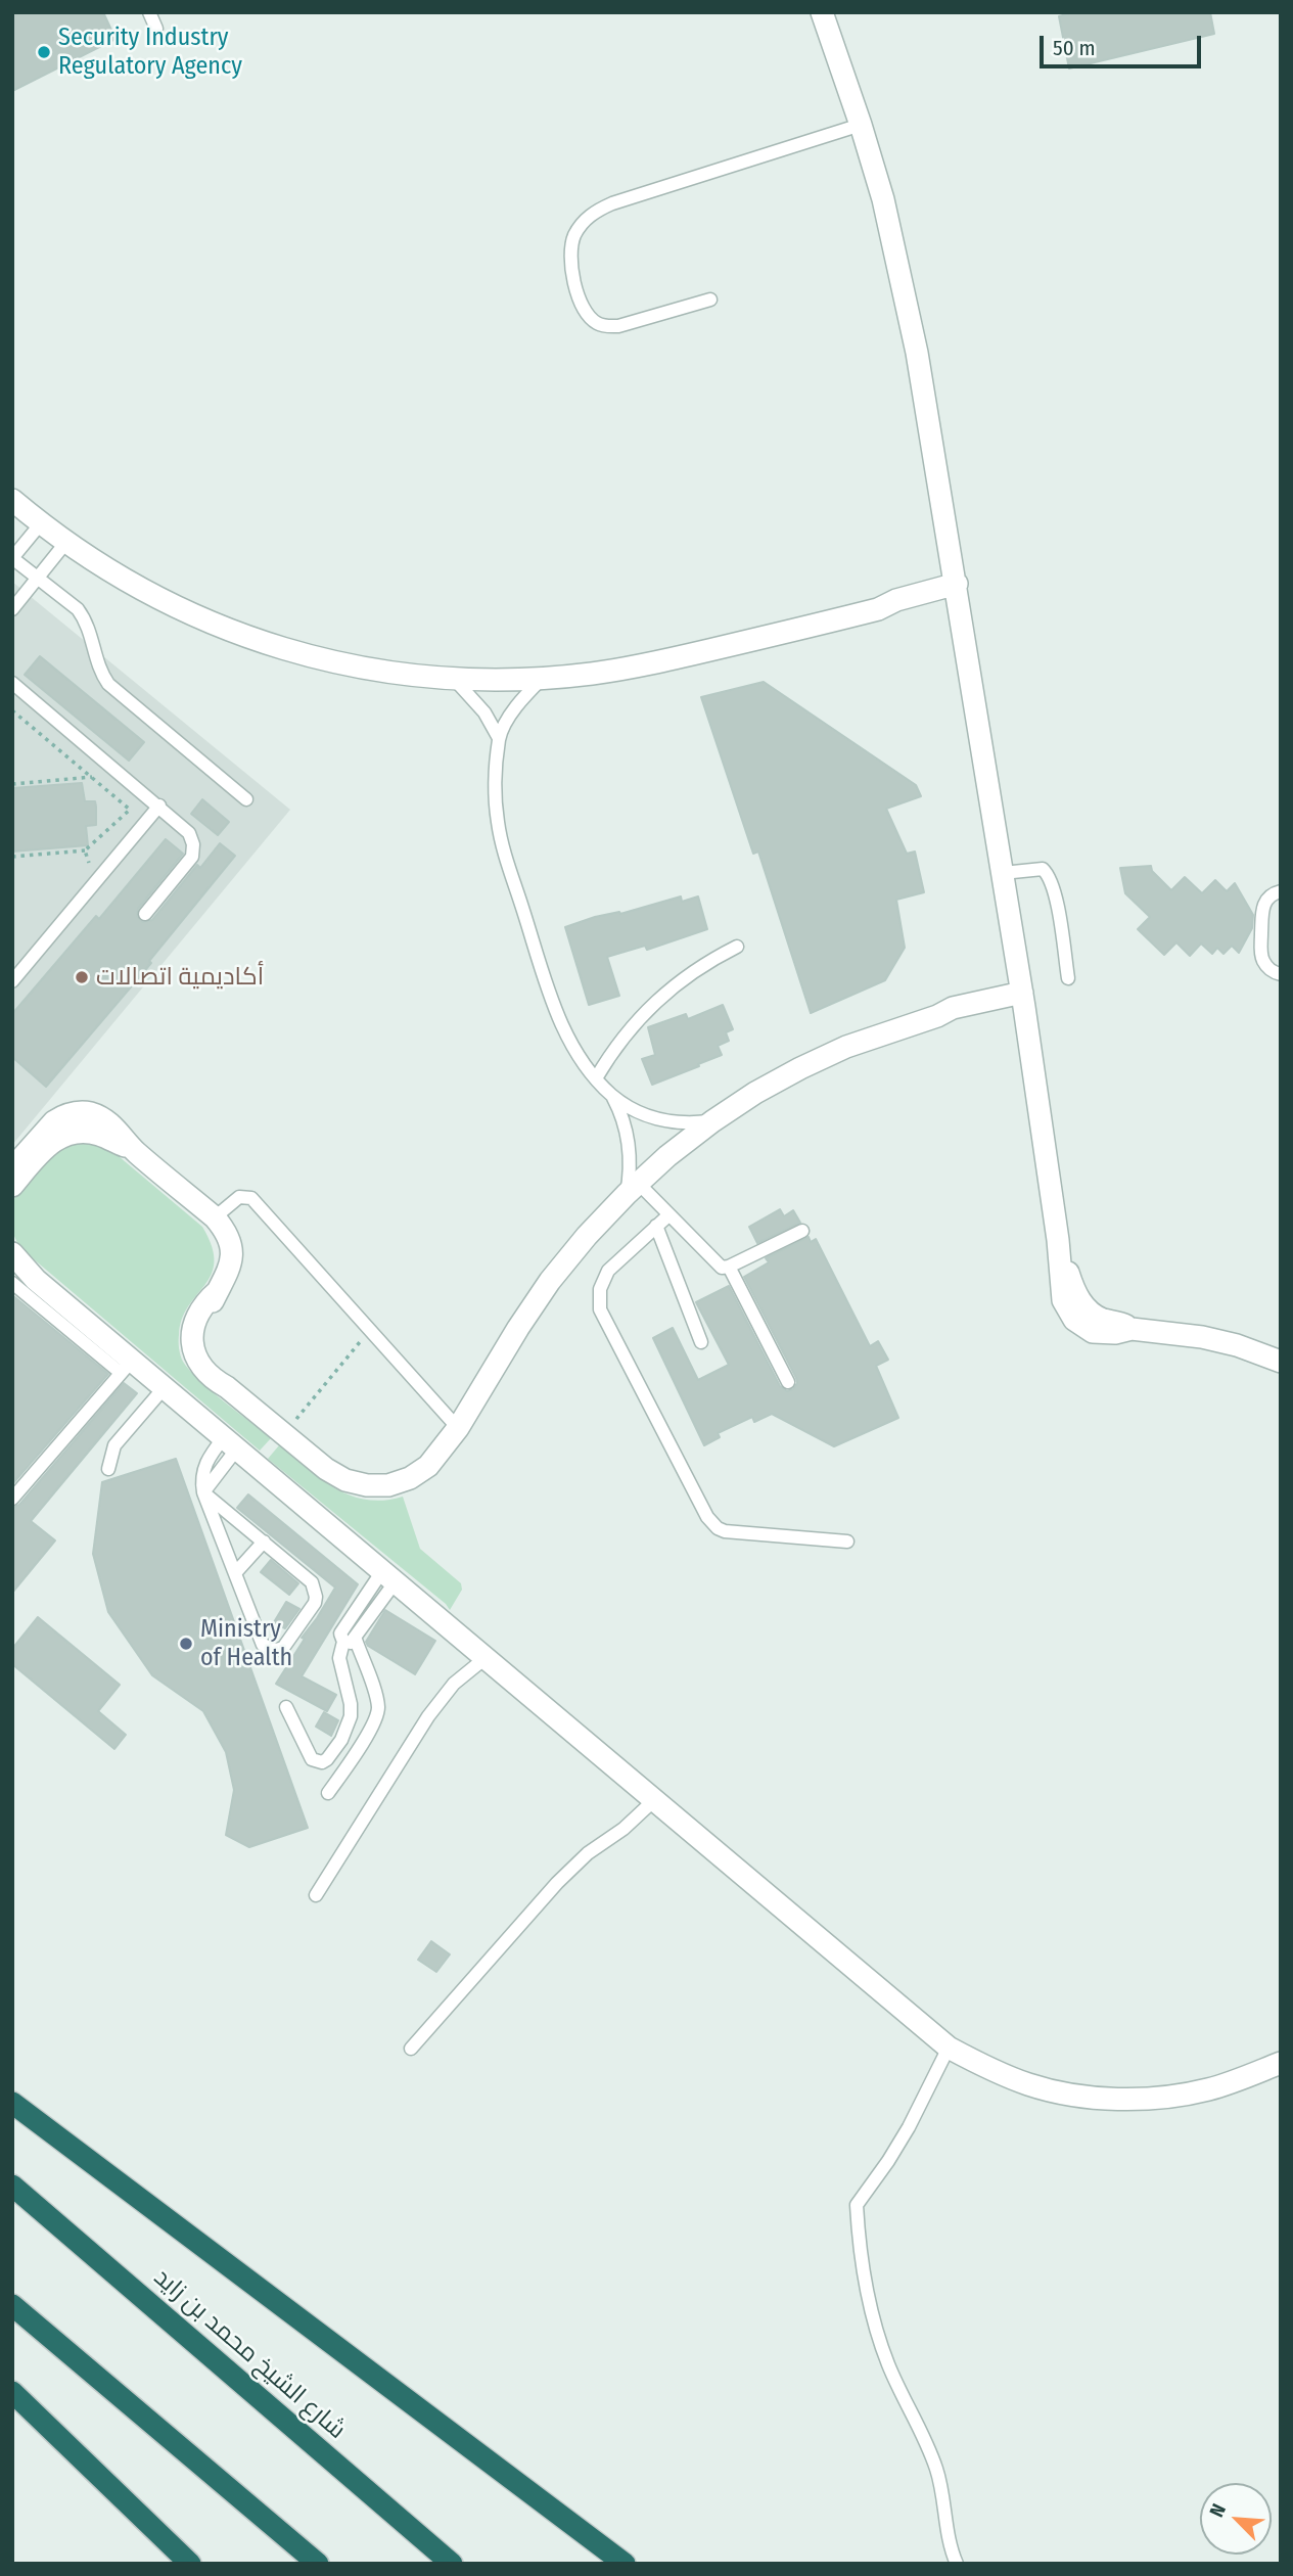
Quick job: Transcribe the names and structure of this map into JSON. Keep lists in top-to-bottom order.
{
  "streets": {
    "highway": ["شارع الشيخ محمد بن زايد"]
  },
  "places": ["Security Industry Regulatory Agency", "أكاديمية اتصالات", "Ministry of Health"],
  "scale_bar": "50 m",
  "north": "top left"
}
